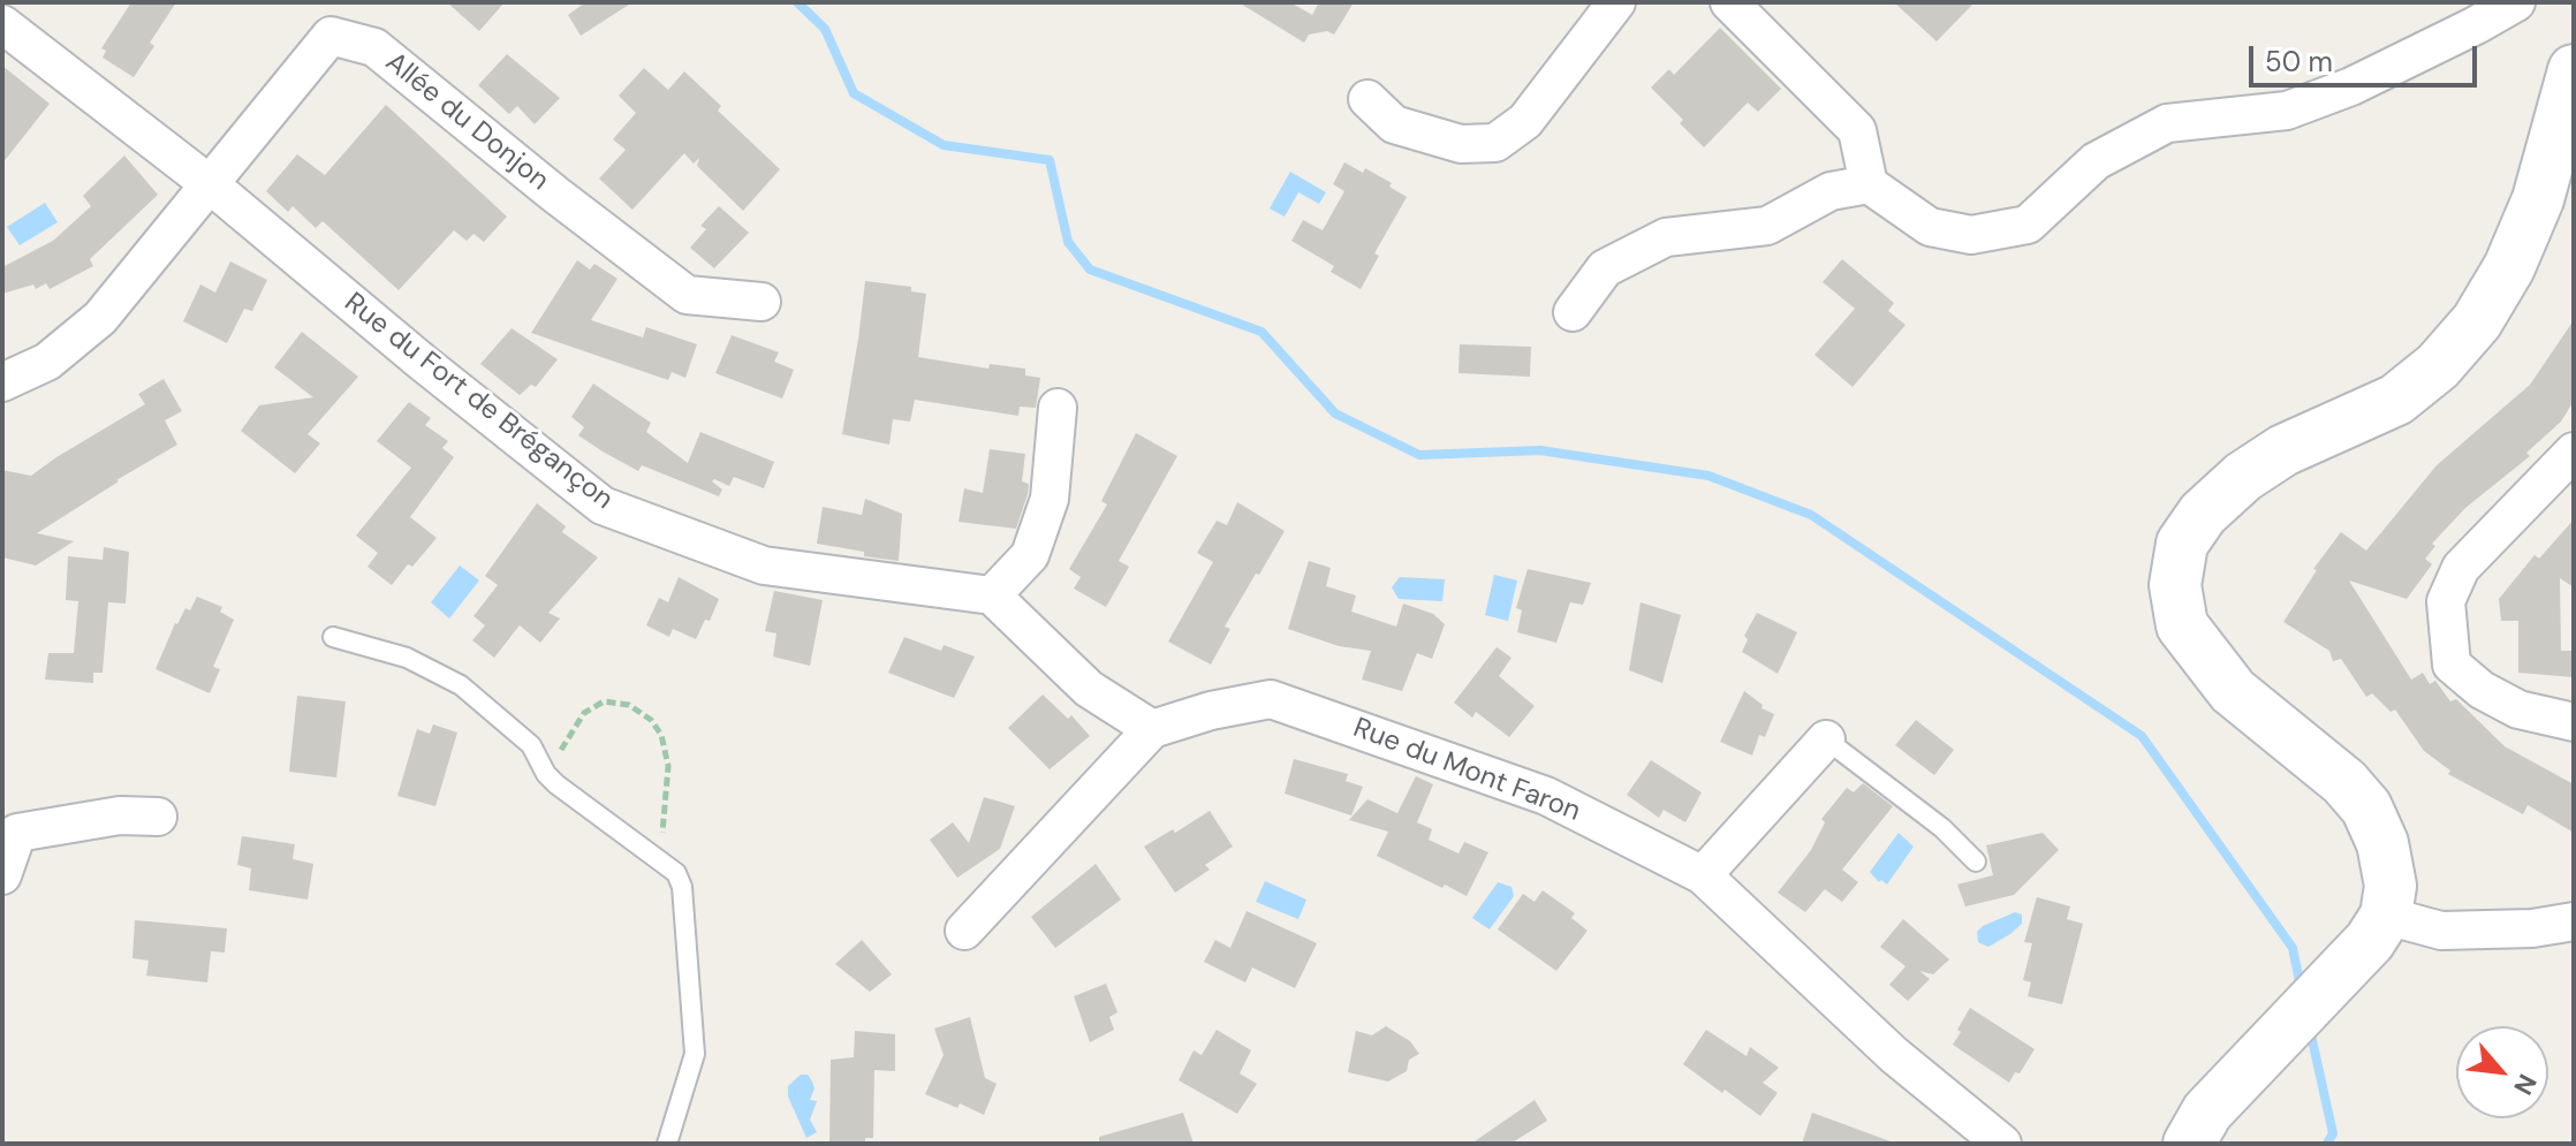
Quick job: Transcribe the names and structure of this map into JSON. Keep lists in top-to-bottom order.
{
  "streets": {
    "street": ["Allée du Donjon", "Rue du Fort de Brégançon", "Rue du Mont Faron"]
  },
  "crossings": [
    ["Allée du Donjon", "Rue du Fort de Brégançon"]
  ],
  "scale_bar": "50 m",
  "north": "bottom right"
}
